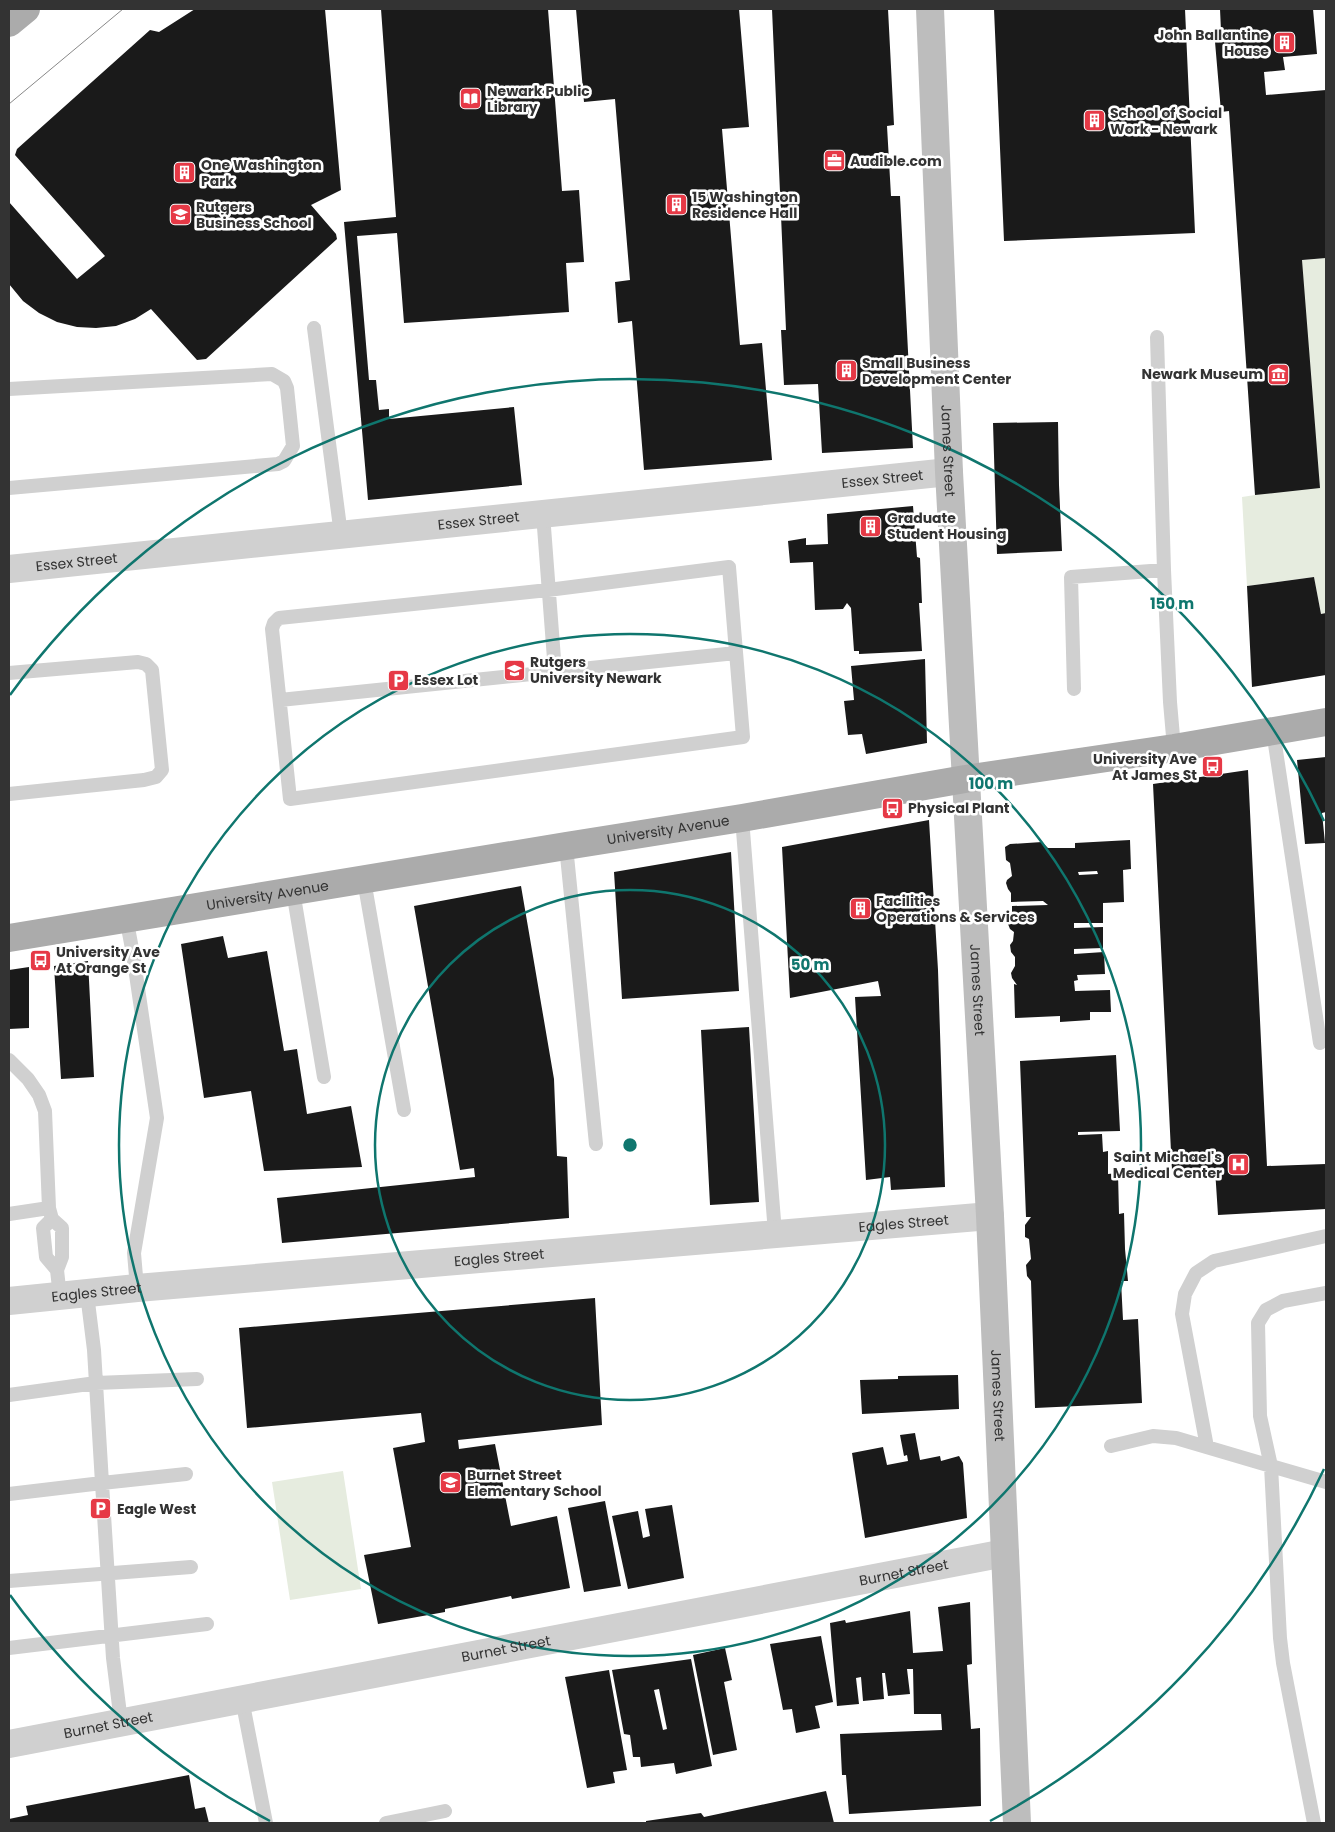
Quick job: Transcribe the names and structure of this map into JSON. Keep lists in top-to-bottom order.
{
  "streets": {
    "main road": ["University Avenue"],
    "street": [
      "James Street",
      "Essex Street",
      "Eagles Street",
      "Burnet Street"
    ]
  },
  "crossings": [
    ["James Street", "Essex Street"],
    ["James Street", "University Avenue"],
    ["James Street", "Eagles Street"],
    ["James Street", "Burnet Street"]
  ],
  "places": {
    "building": [
      "John Ballantine House",
      "School of Social Work - Newark",
      "One Washington Park",
      "15 Washington Residence Hall",
      "Small Business Development Center",
      "Graduate Student Housing",
      "Facilities Operations & Services"
    ],
    "library": ["Newark Public Library"],
    "office": ["Audible.com"],
    "school or university": ["Rutgers Business School", "Rutgers University Newark", "Burnet Street Elementary School"],
    "museum": ["Newark Museum"],
    "parking": ["Essex Lot", "Eagle West"],
    "bus stop": ["University Ave At James St", "Physical Plant", "University Ave At Orange St"],
    "hospital": ["Saint Michael's Medical Center"]
  },
  "rings": ["150 m", "100 m", "50 m"]
}
